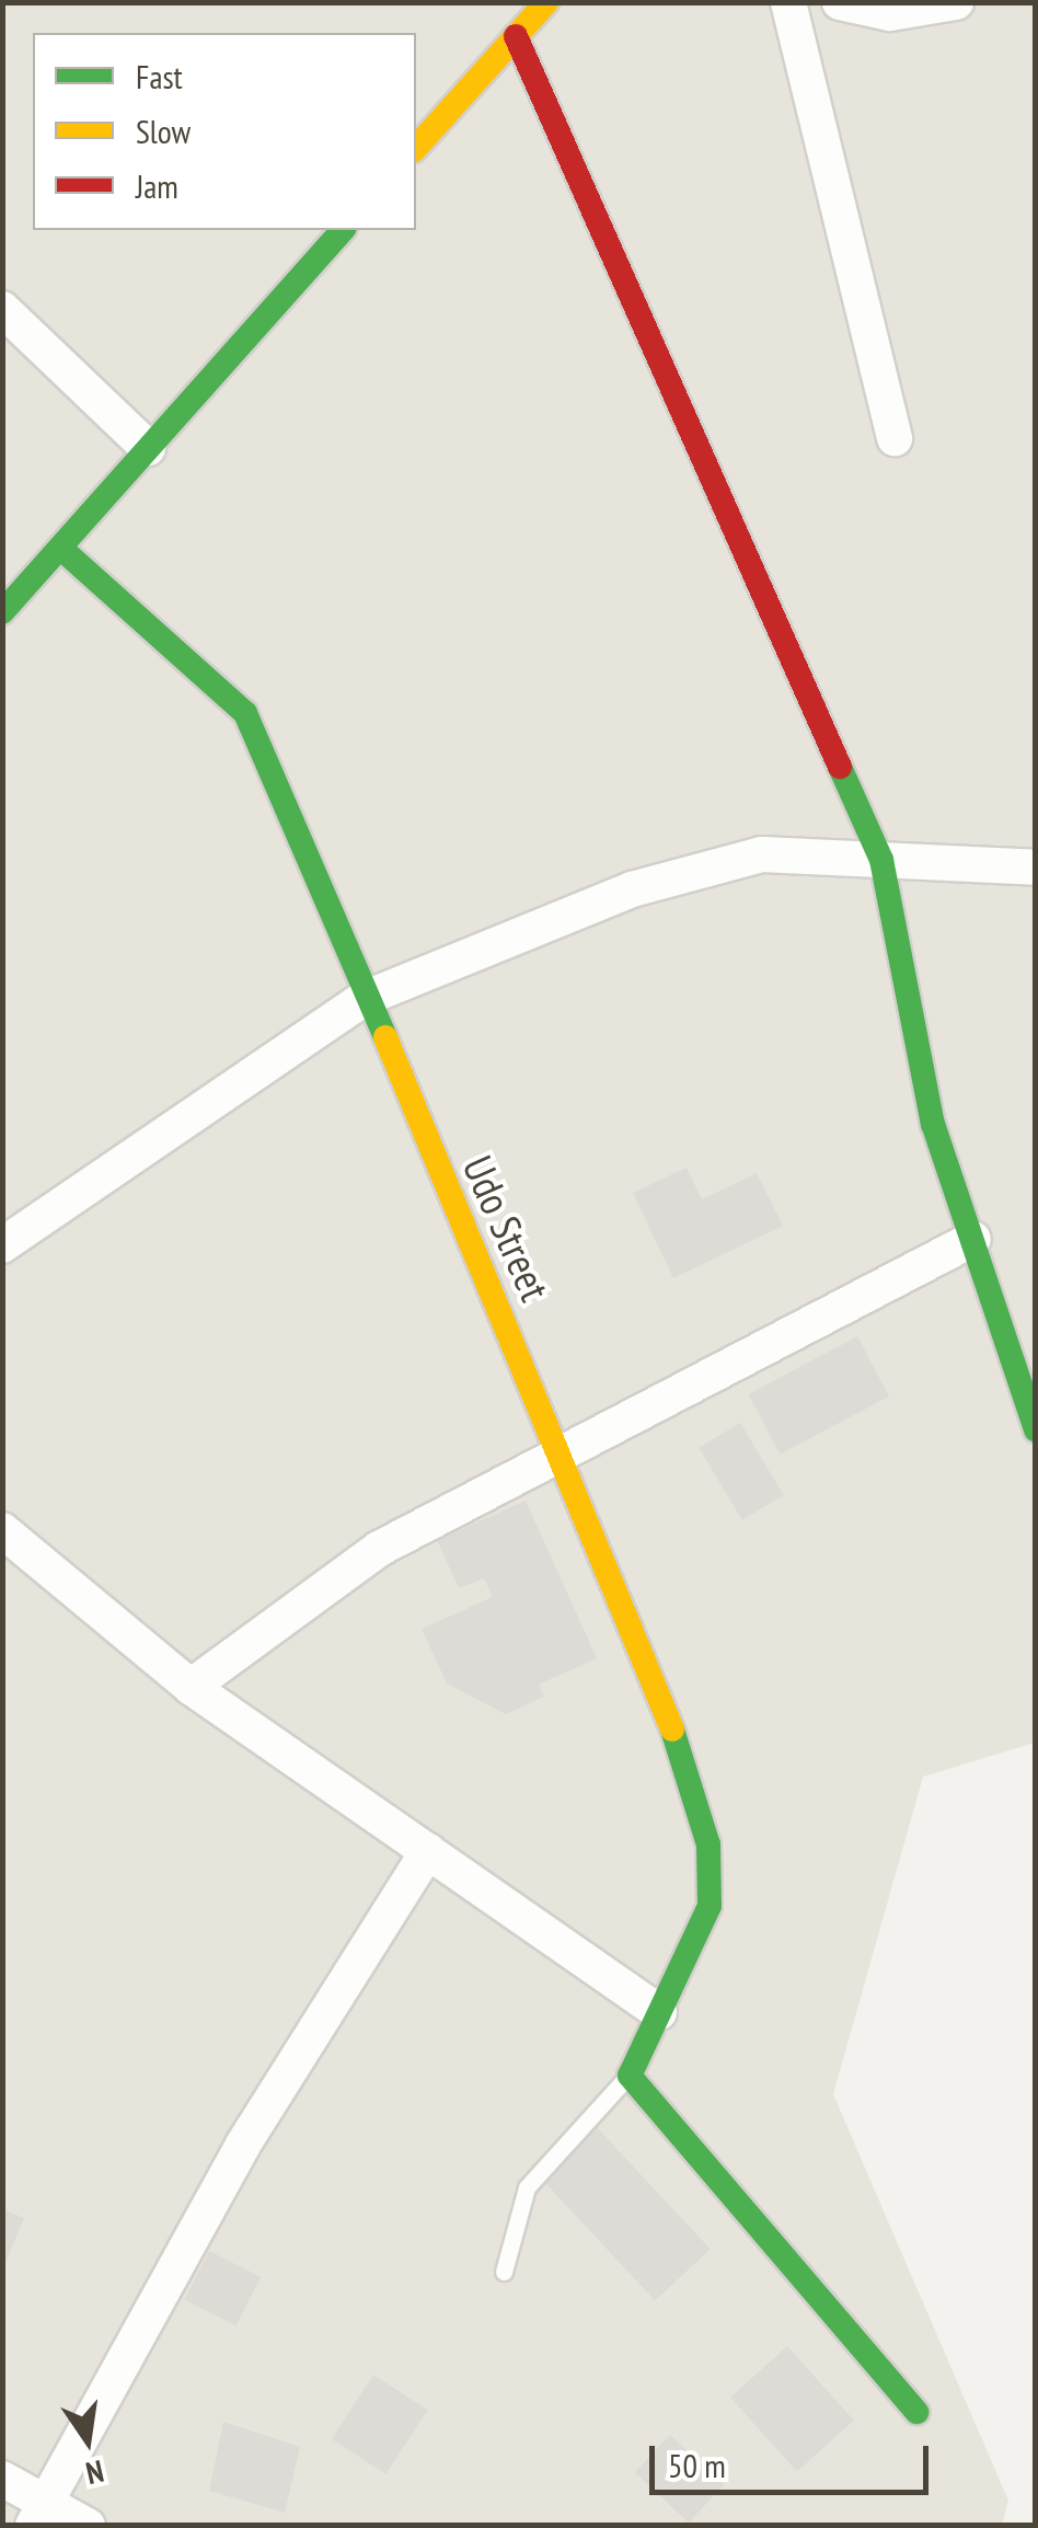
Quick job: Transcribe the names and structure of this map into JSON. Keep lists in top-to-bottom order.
{
  "streets": {
    "street": ["Udo Street"]
  },
  "legend": ["Fast", "Slow", "Jam"],
  "scale_bar": "50 m",
  "north": "bottom"
}
